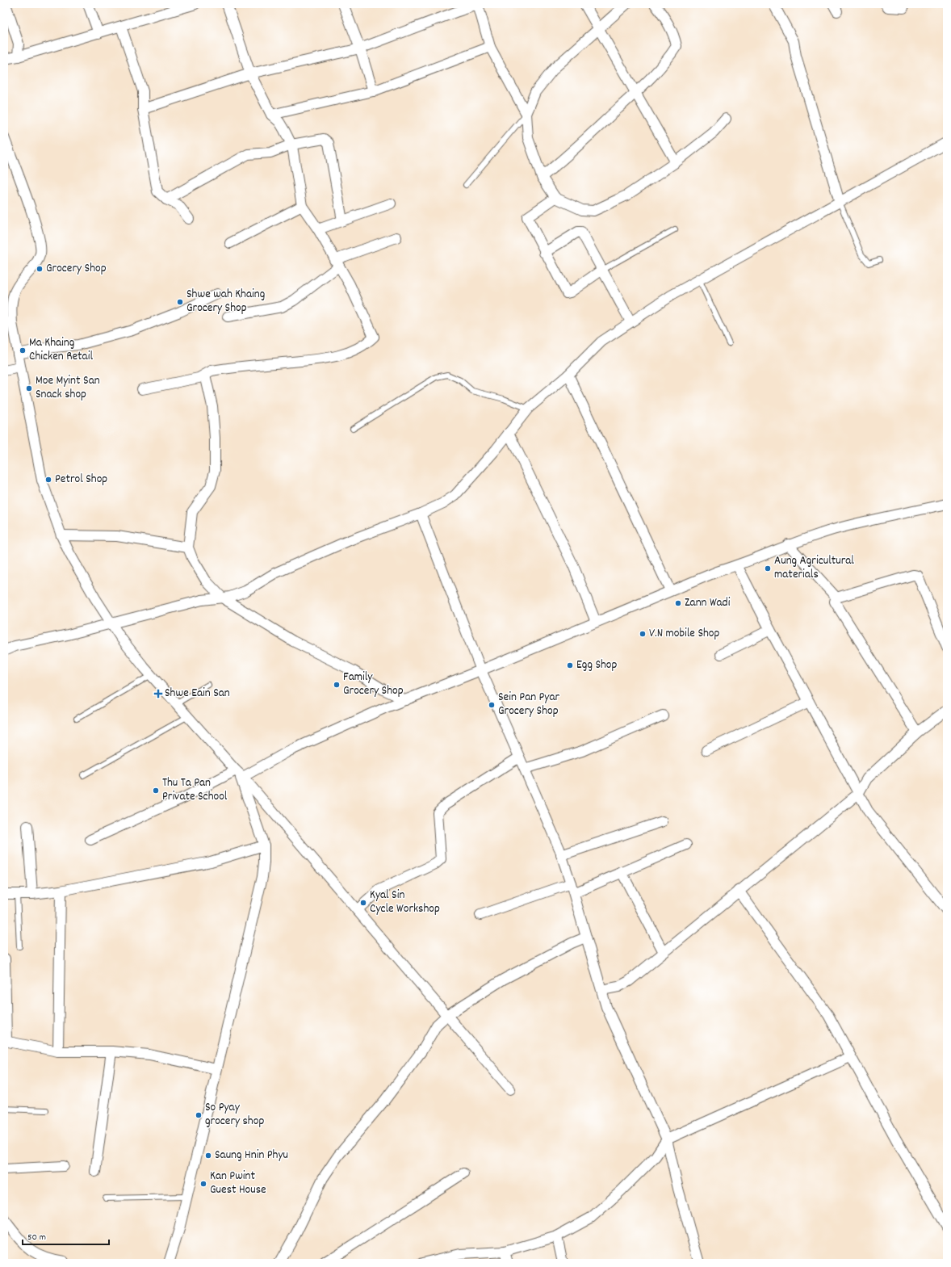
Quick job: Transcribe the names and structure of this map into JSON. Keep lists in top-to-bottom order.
{
  "places": {
    "other": [
      "Grocery Shop",
      "Shwe wah Khaing Grocery Shop",
      "Ma Khaing Chicken Retail",
      "Moe Myint San Snack shop",
      "Petrol Shop",
      "Aung Agricultural materials",
      "Zann Wadi",
      "V.N mobile Shop",
      "Egg Shop",
      "Family Grocery Shop",
      "Sein Pan Pyar Grocery Shop",
      "Thu Ta Pan Private School",
      "Kyal Sin Cycle Workshop",
      "So Pyay grocery shop",
      "Saung Hnin Phyu",
      "Kan Pwint Guest House"
    ],
    "health": ["Shwe Eain San"]
  },
  "scale_bar": "50 m"
}
